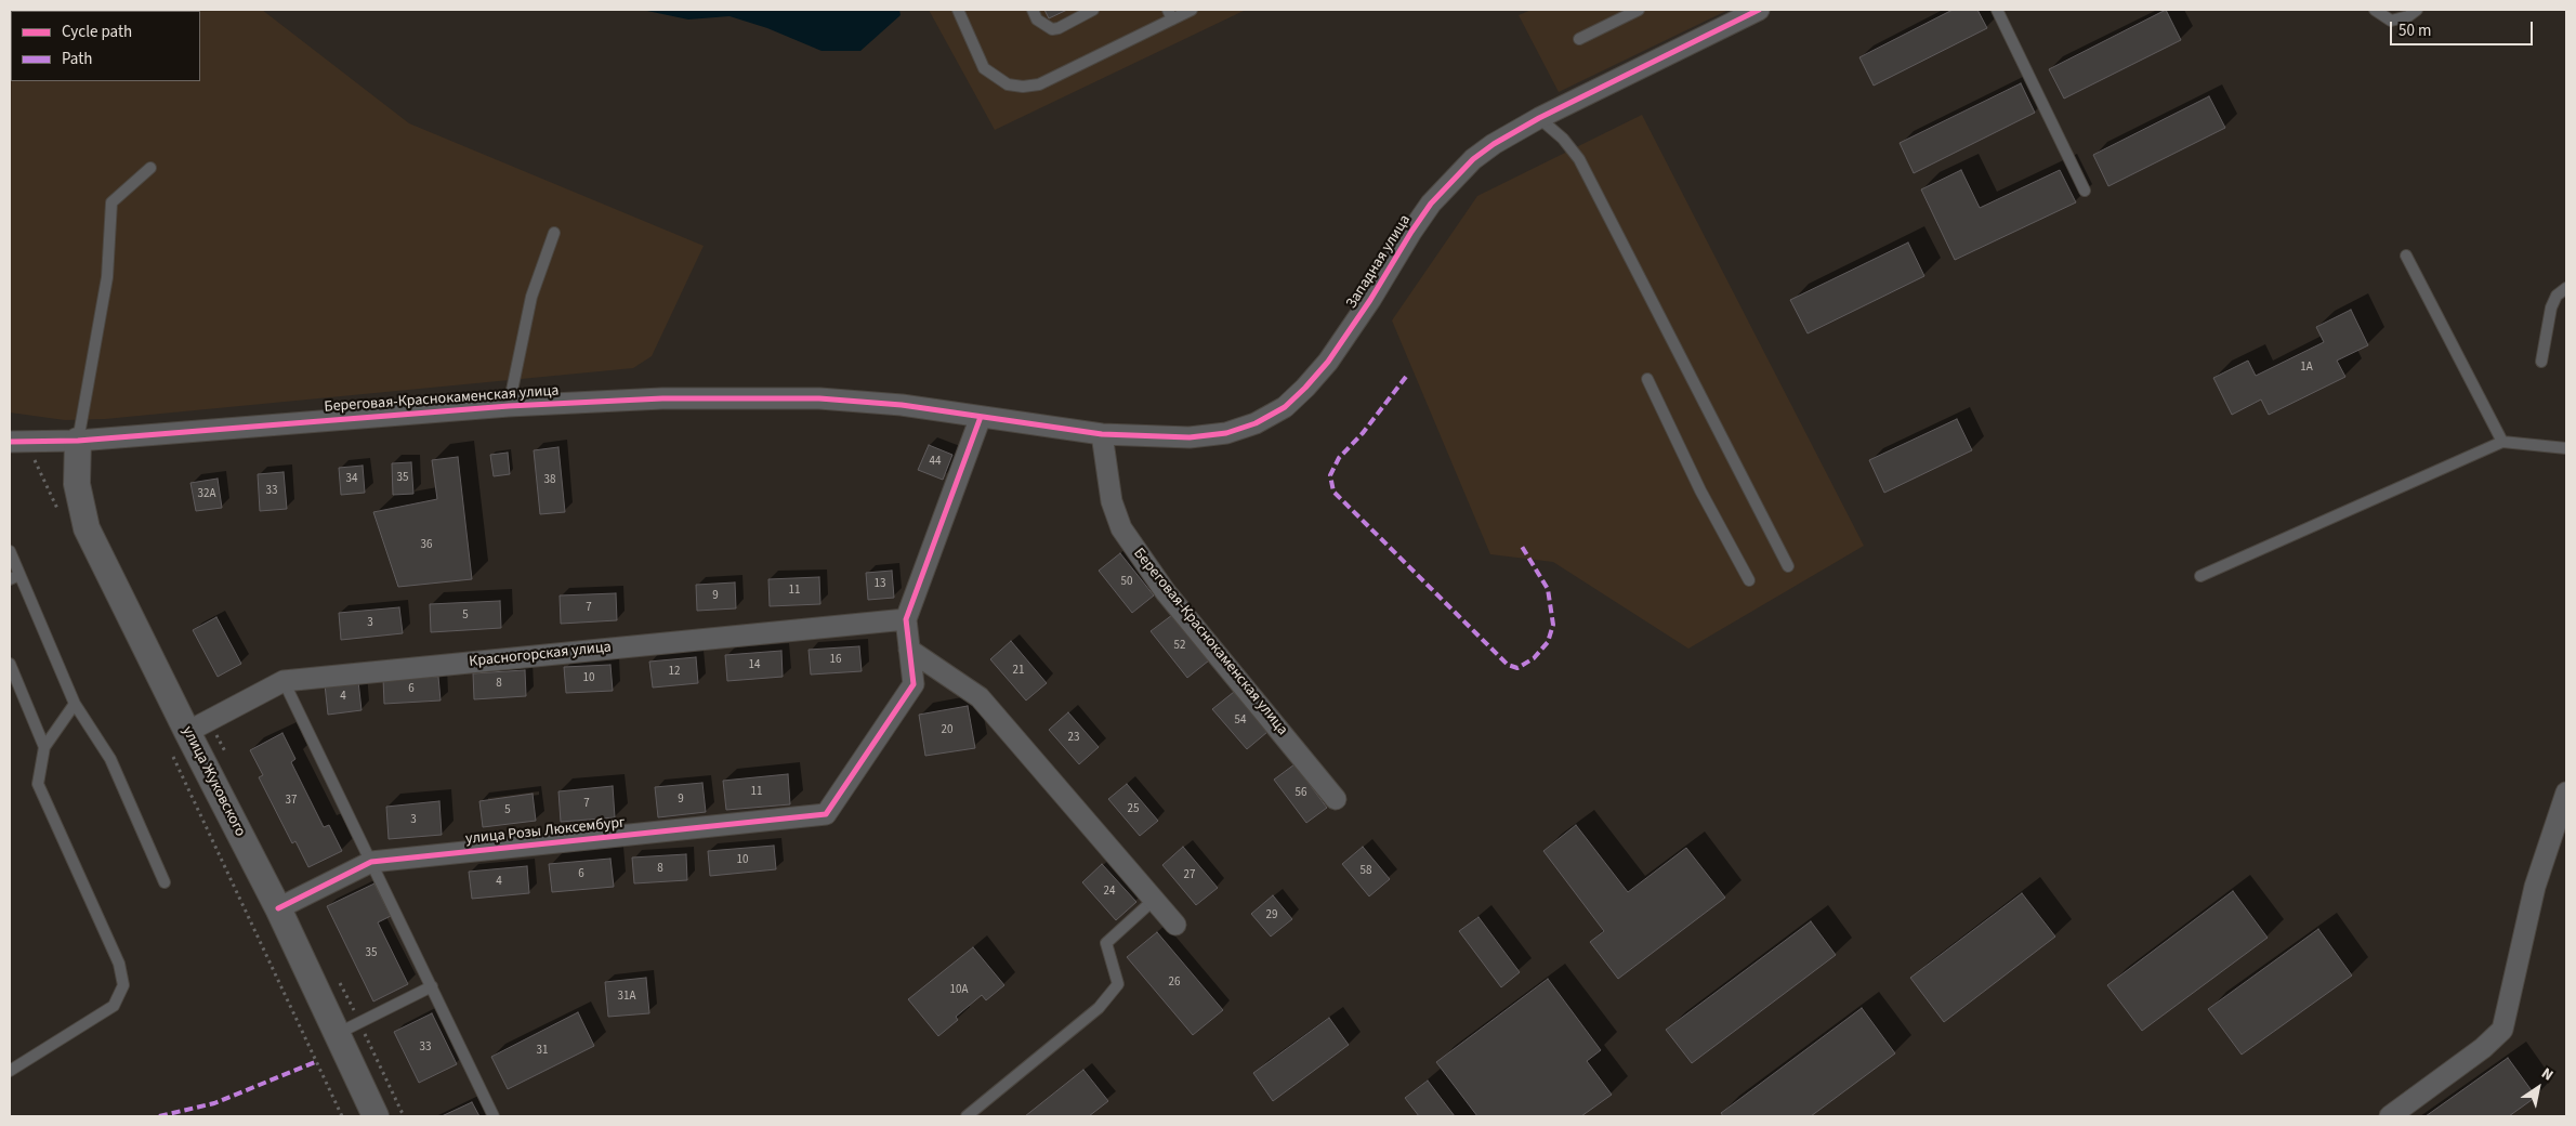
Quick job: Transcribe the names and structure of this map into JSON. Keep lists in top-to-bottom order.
{
  "streets": {
    "street": [
      "Западная улица",
      "Береговая-Краснокаменская улица",
      "Красногорская улица",
      "улица Жуковского",
      "улица Розы Люксембург"
    ]
  },
  "crossings": [
    ["Западная улица", "Береговая-Краснокаменская улица"],
    ["Береговая-Краснокаменская улица", "улица Жуковского"],
    ["Красногорская улица", "улица Жуковского"],
    ["улица Жуковского", "улица Розы Люксембург"]
  ],
  "house_numbers": [
    "1А",
    "44",
    "35",
    "34",
    "38",
    "33",
    "32А",
    "36",
    "50",
    "13",
    "11",
    "9",
    "7",
    "5",
    "3",
    "52",
    "16",
    "14",
    "21",
    "12",
    "10",
    "8",
    "6",
    "4",
    "54",
    "20",
    "23",
    "11",
    "56",
    "9",
    "37",
    "7",
    "25",
    "5",
    "3",
    "10",
    "8",
    "58",
    "6",
    "27",
    "4",
    "24",
    "29",
    "35",
    "26",
    "10А",
    "31А",
    "33",
    "31"
  ],
  "legend": ["Cycle path", "Path"],
  "scale_bar": "50 m",
  "north": "top right"
}
